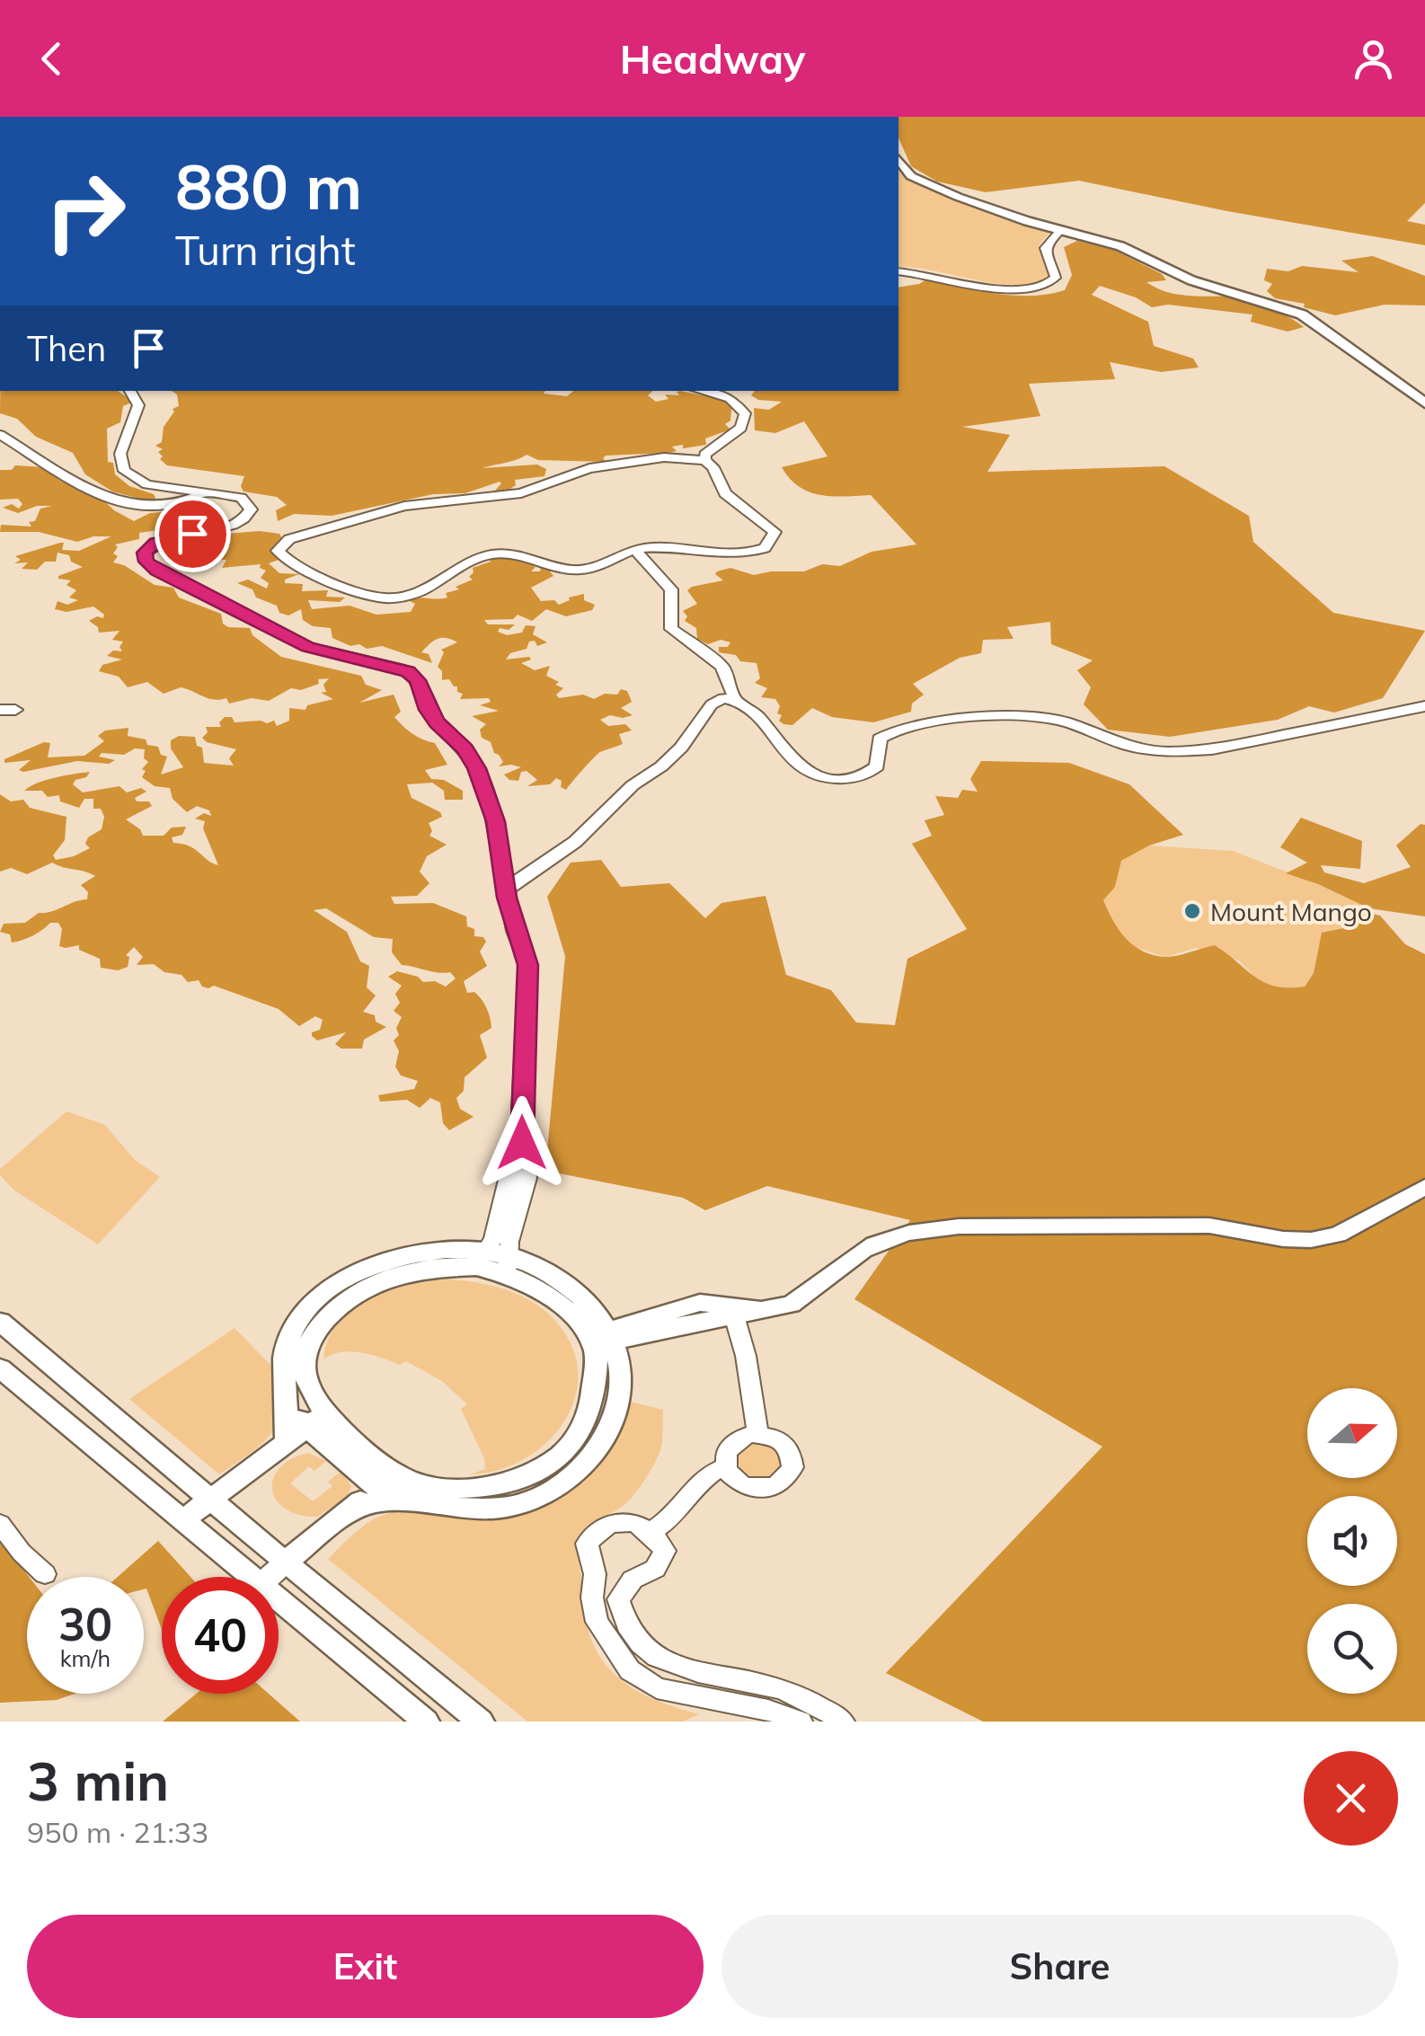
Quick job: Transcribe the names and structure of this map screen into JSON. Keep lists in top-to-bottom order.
{
  "places": ["Mount Mango"],
  "north": "right",
  "page": {
    "header": "Headway",
    "turn": ["880 m", "Turn right"],
    "then": "Then",
    "speed": "30 km/h",
    "limit": "40",
    "heading": ["3 min", "950 m · 21:33"],
    "buttons": ["Exit", "Share"]
  }
}
